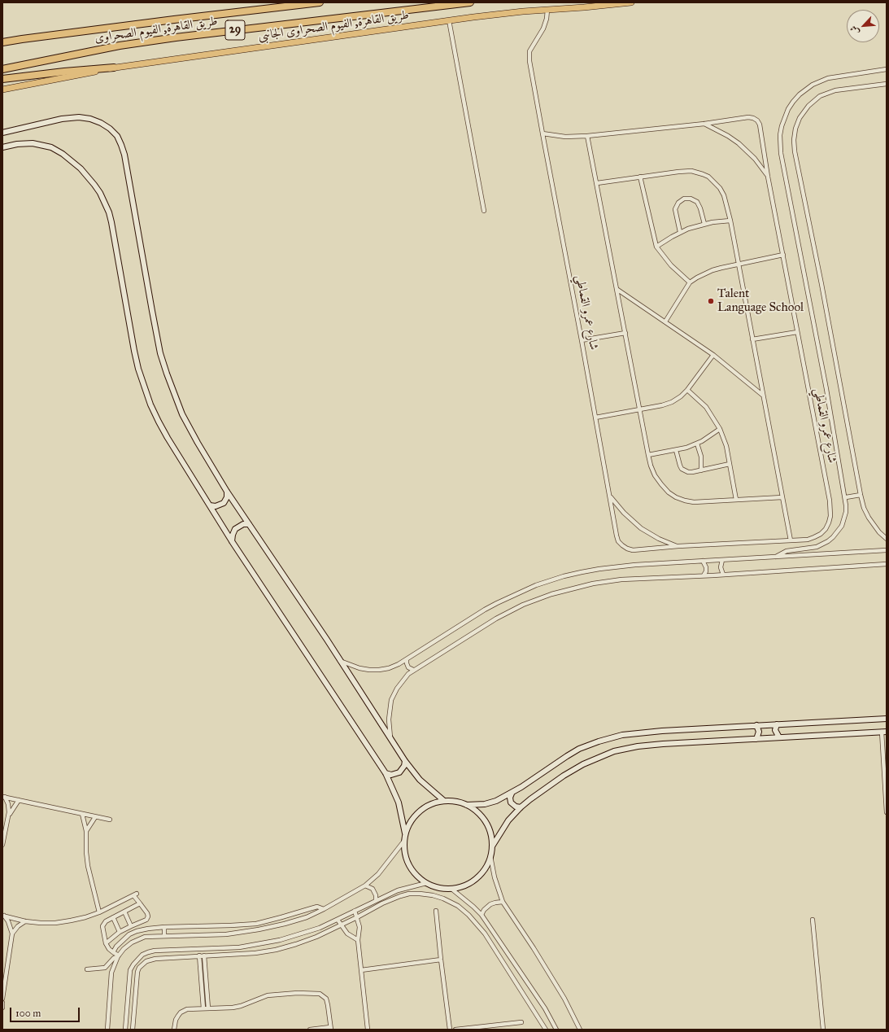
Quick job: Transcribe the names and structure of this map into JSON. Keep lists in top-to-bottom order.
{
  "streets": {
    "highway": ["طريق القاهرة, الفيوم الصحراوى", "29"],
    "main road": ["طريق القاهرة, الفيوم الصحراوى الجانبى"],
    "street": ["شارع عمرو القماطي"]
  },
  "crossings": [
    ["طريق القاهرة, الفيوم الصحراوى الجانبى", "شارع عمرو القماطي"]
  ],
  "places": ["Talent Language School"],
  "scale_bar": "100 m",
  "north": "bottom left"
}
